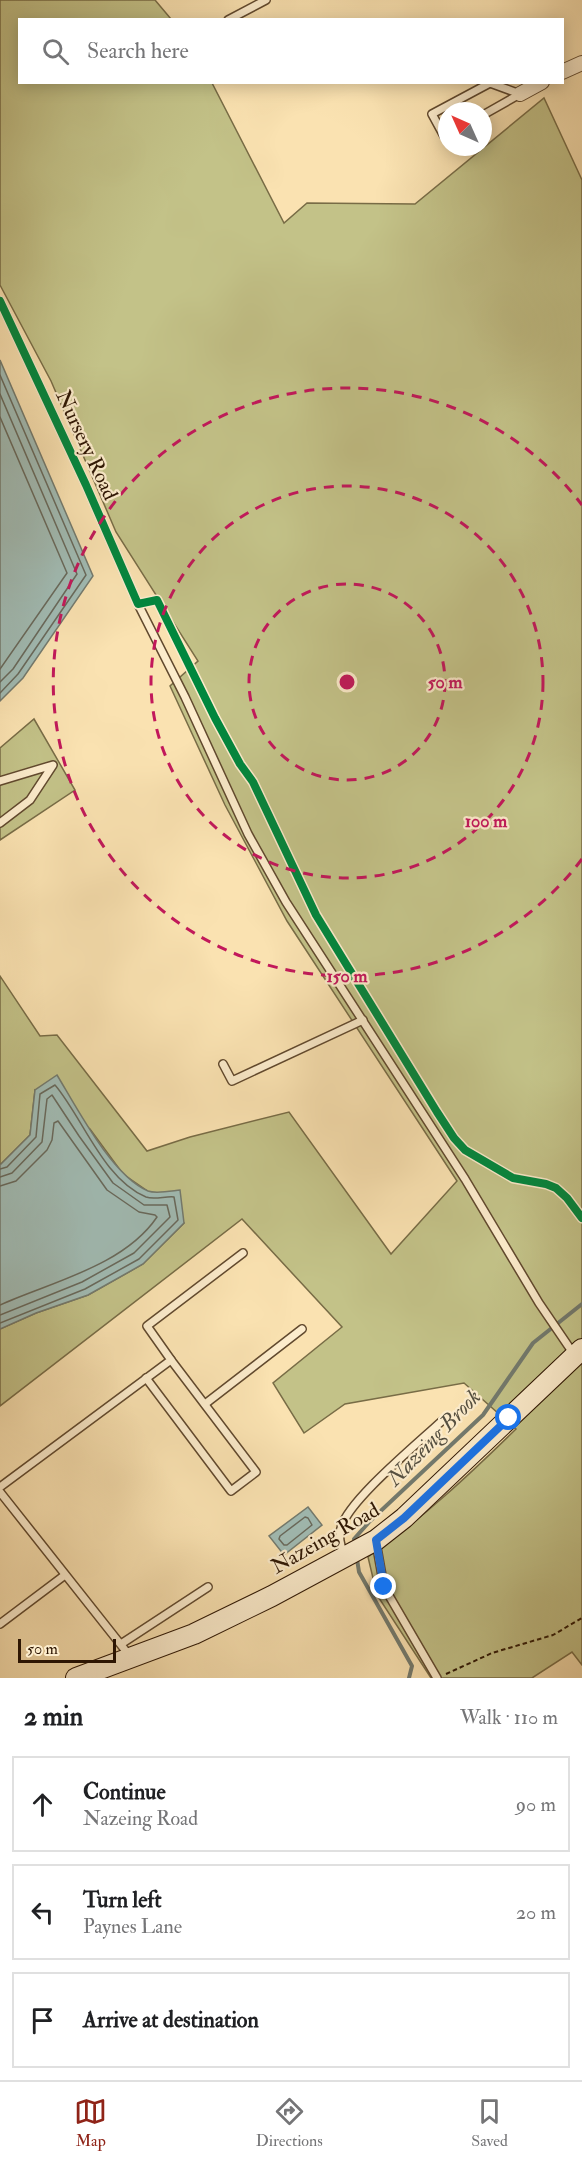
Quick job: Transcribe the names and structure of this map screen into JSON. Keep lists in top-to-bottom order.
{
  "streets": {
    "main road": ["Nazeing Road"],
    "lane": ["Nursery Road"]
  },
  "crossings": [
    ["Nursery Road", "Nazeing Road"]
  ],
  "water": ["Nazeing Brook"],
  "scale_bar": "50 m",
  "north": "top left",
  "page": {
    "search": "Search here",
    "scale": "50 m",
    "heading": ["2 min", "Walk · 110 m"],
    "list": [
      ["Continue", "Nazeing Road", "90 m"],
      ["Turn left", "Paynes Lane", "20 m"],
      "Arrive at destination"
    ],
    "nav": ["Map", "Directions", "Saved"]
  },
  "rings": ["50 m", "100 m", "150 m"]
}
